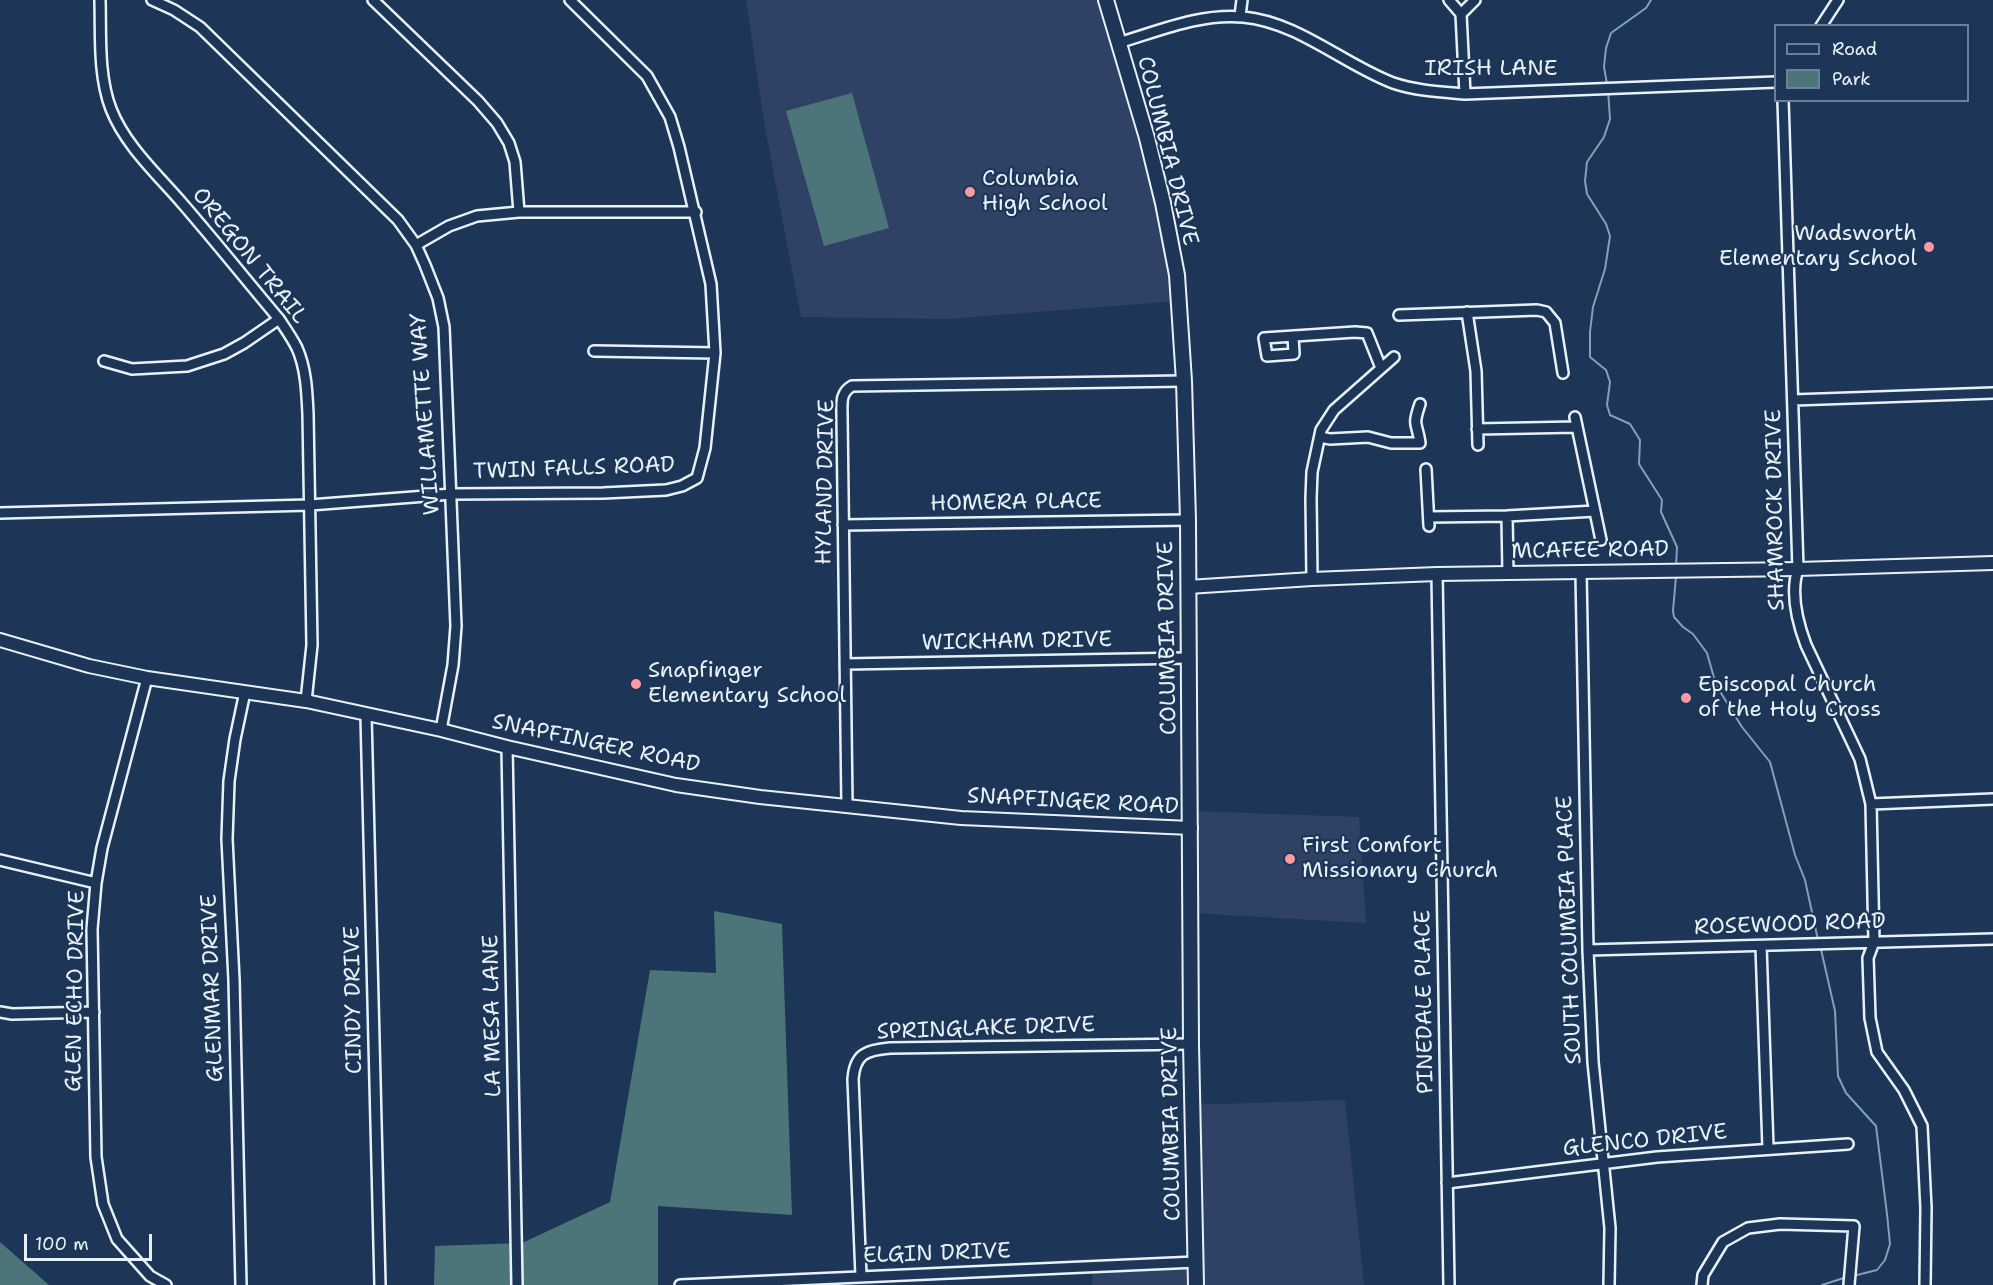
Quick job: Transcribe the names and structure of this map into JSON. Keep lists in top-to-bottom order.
{
  "streets": {
    "main road": ["COLUMBIA DRIVE"],
    "street": [
      "IRISH LANE",
      "OREGON TRAIL",
      "WILLAMETTE WAY",
      "TWIN FALLS ROAD",
      "HYLAND DRIVE",
      "HOMERA PLACE",
      "SHAMROCK DRIVE",
      "MCAFEE ROAD",
      "WICKHAM DRIVE",
      "SNAPFINGER ROAD",
      "ROSEWOOD ROAD",
      "SOUTH COLUMBIA PLACE",
      "GLENMAR DRIVE",
      "GLEN ECHO DRIVE",
      "CINDY DRIVE",
      "PINEDALE PLACE",
      "LA MESA LANE",
      "SPRINGLAKE DRIVE",
      "GLENCO DRIVE",
      "ELGIN DRIVE"
    ]
  },
  "crossings": [
    ["IRISH LANE", "COLUMBIA DRIVE"],
    ["COLUMBIA DRIVE", "HYLAND DRIVE"],
    ["COLUMBIA DRIVE", "HOMERA PLACE"],
    ["COLUMBIA DRIVE", "MCAFEE ROAD"],
    ["COLUMBIA DRIVE", "WICKHAM DRIVE"],
    ["COLUMBIA DRIVE", "SNAPFINGER ROAD"],
    ["COLUMBIA DRIVE", "SPRINGLAKE DRIVE"],
    ["COLUMBIA DRIVE", "ELGIN DRIVE"],
    ["OREGON TRAIL", "TWIN FALLS ROAD"],
    ["OREGON TRAIL", "SNAPFINGER ROAD"],
    ["WILLAMETTE WAY", "TWIN FALLS ROAD"],
    ["WILLAMETTE WAY", "SNAPFINGER ROAD"],
    ["HYLAND DRIVE", "HOMERA PLACE"],
    ["HYLAND DRIVE", "WICKHAM DRIVE"],
    ["HYLAND DRIVE", "SNAPFINGER ROAD"],
    ["SHAMROCK DRIVE", "MCAFEE ROAD"],
    ["SHAMROCK DRIVE", "ROSEWOOD ROAD"],
    ["MCAFEE ROAD", "SOUTH COLUMBIA PLACE"],
    ["MCAFEE ROAD", "PINEDALE PLACE"],
    ["SNAPFINGER ROAD", "GLENMAR DRIVE"],
    ["SNAPFINGER ROAD", "GLEN ECHO DRIVE"],
    ["SNAPFINGER ROAD", "CINDY DRIVE"],
    ["SNAPFINGER ROAD", "LA MESA LANE"],
    ["ROSEWOOD ROAD", "SOUTH COLUMBIA PLACE"],
    ["SOUTH COLUMBIA PLACE", "GLENCO DRIVE"],
    ["PINEDALE PLACE", "GLENCO DRIVE"],
    ["SPRINGLAKE DRIVE", "ELGIN DRIVE"]
  ],
  "places": [
    "Columbia High School",
    "Wadsworth Elementary School",
    "Snapfinger Elementary School",
    "Episcopal Church of the Holy Cross",
    "First Comfort Missionary Church"
  ],
  "legend": ["Road", "Park"],
  "scale_bar": "100 m"
}
